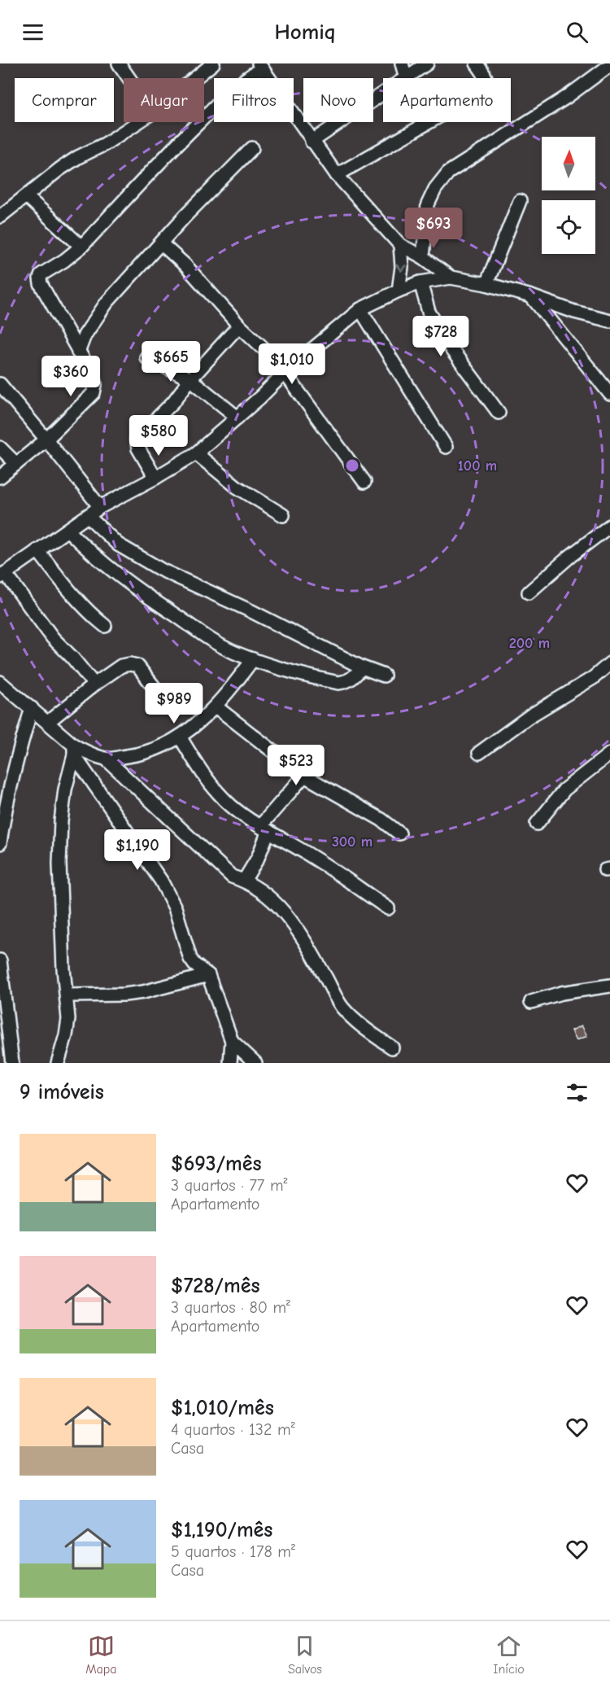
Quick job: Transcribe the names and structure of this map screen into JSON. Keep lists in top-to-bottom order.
{
  "north": "top",
  "page": {
    "header": "Homiq",
    "chip": [
      "Comprar",
      "Alugar",
      "Filtros",
      "Novo",
      "Apartamento"
    ],
    "price": [
      "$693",
      "$728",
      "$665",
      "$1,010",
      "$360",
      "$580",
      "$989",
      "$523",
      "$1,190"
    ],
    "heading": "9 imóveis",
    "list": [
      {
        "name": "$693/mês",
        "note": "3 quartos · 77 m² · Apartamento"
      },
      {
        "name": "$728/mês",
        "note": "3 quartos · 80 m² · Apartamento"
      },
      {
        "name": "$1,010/mês",
        "note": "4 quartos · 132 m² · Casa"
      },
      {
        "name": "$1,190/mês",
        "note": "5 quartos · 178 m² · Casa"
      }
    ],
    "tabs": ["Mapa", "Salvos", "Início"]
  },
  "rings": ["100 m", "200 m", "300 m"]
}
